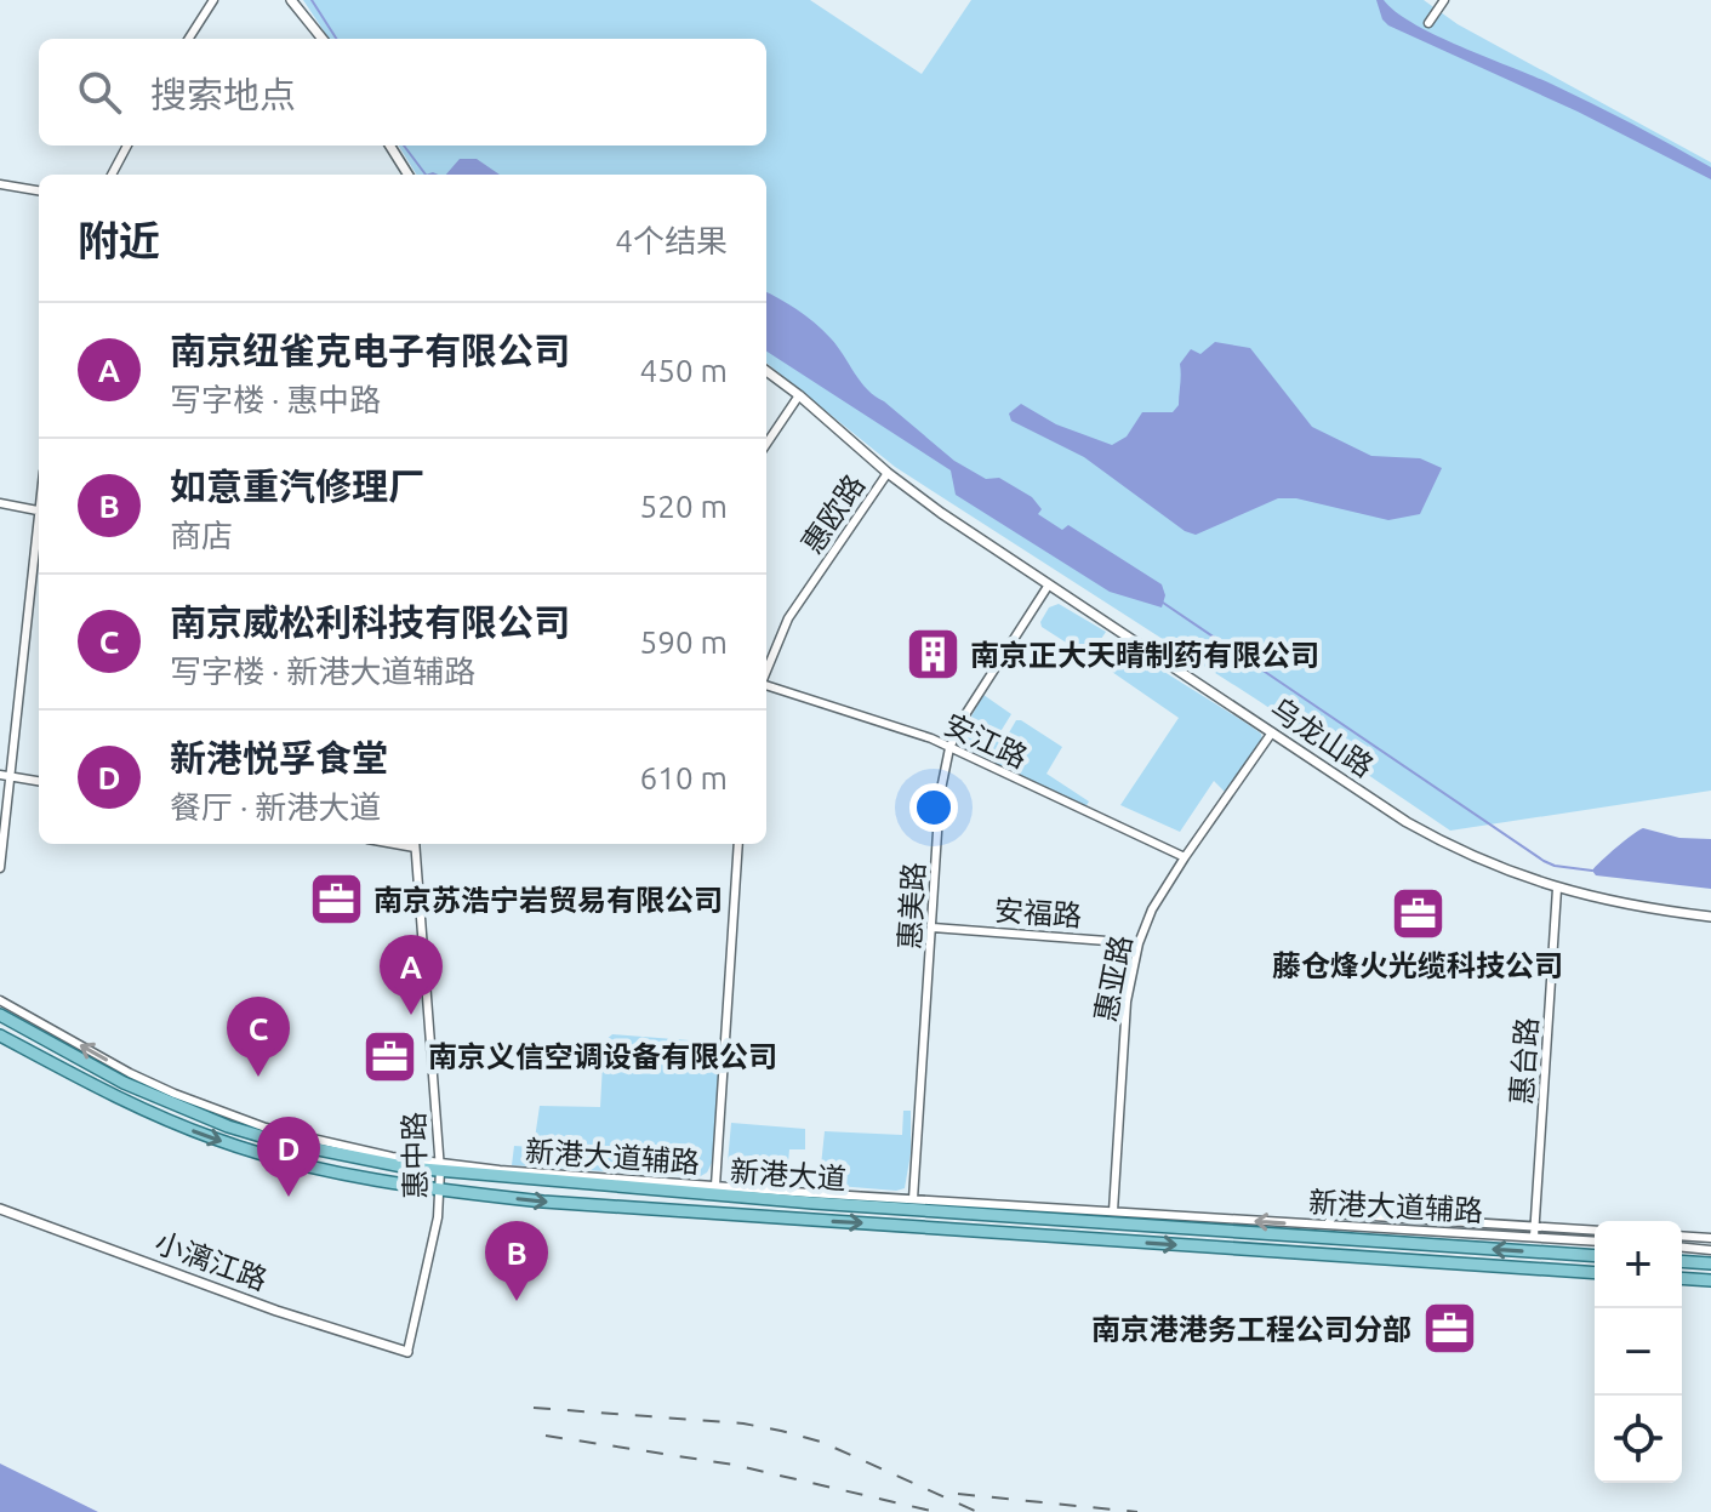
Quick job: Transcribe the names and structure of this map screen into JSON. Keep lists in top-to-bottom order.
{
  "streets": {
    "main road": ["新港大道"],
    "street": [
      "惠欧路",
      "乌龙山路",
      "安江路",
      "惠美路",
      "安福路",
      "惠亚路",
      "惠台路",
      "惠中路",
      "新港大道辅路",
      "小漓江路"
    ]
  },
  "crossings": [
    ["惠欧路", "乌龙山路"],
    ["乌龙山路", "惠美路"],
    ["乌龙山路", "惠亚路"],
    ["乌龙山路", "惠台路"],
    ["安江路", "惠美路"],
    ["安江路", "惠亚路"],
    ["惠美路", "安福路"],
    ["惠美路", "新港大道辅路"],
    ["安福路", "惠亚路"],
    ["惠亚路", "新港大道辅路"],
    ["惠台路", "新港大道辅路"],
    ["惠中路", "新港大道辅路"],
    ["惠中路", "新港大道"],
    ["惠中路", "小漓江路"],
    ["新港大道辅路", "新港大道"]
  ],
  "one_way": ["新港大道辅路"],
  "places": {
    "building": ["南京正大天晴制药有限公司"],
    "office": [
      "南京苏浩宁岩贸易有限公司",
      "藤仓烽火光缆科技公司",
      "南京义信空调设备有限公司",
      "南京港港务工程公司分部"
    ]
  },
  "page": {
    "search": "搜索地点",
    "heading": ["附近", "4个结果"],
    "list": [
      {
        "mark": "A",
        "name": "南京纽雀克电子有限公司",
        "note": "写字楼 · 惠中路",
        "value": "450 m"
      },
      {
        "mark": "B",
        "name": "如意重汽修理厂",
        "note": "商店",
        "value": "520 m"
      },
      {
        "mark": "C",
        "name": "南京威松利科技有限公司",
        "note": "写字楼 · 新港大道辅路",
        "value": "590 m"
      },
      {
        "mark": "D",
        "name": "新港悦孚食堂",
        "note": "餐厅 · 新港大道",
        "value": "610 m"
      }
    ],
    "pins": [
      "A",
      "C",
      "D",
      "B"
    ],
    "map_buttons": ["+", "−"]
  }
}
